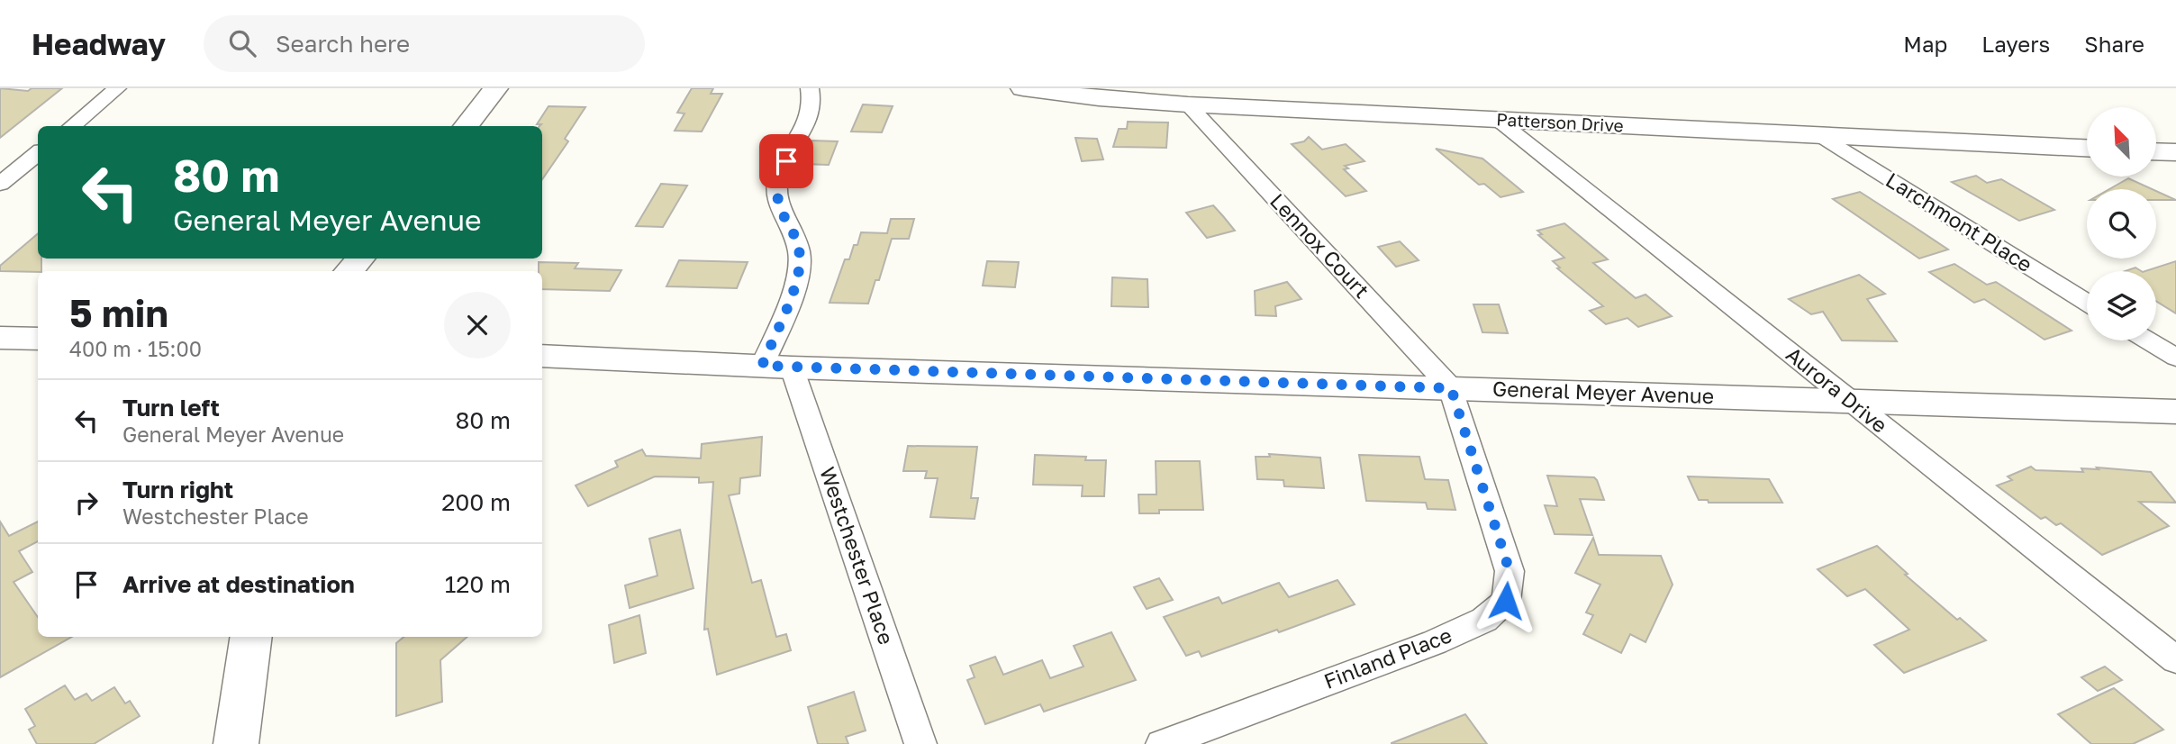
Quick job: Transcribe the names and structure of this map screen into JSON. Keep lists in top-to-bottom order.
{
  "streets": {
    "street": [
      "Patterson Drive",
      "Larchmont Place",
      "Lennox Court",
      "Aurora Drive",
      "General Meyer Avenue",
      "Westchester Place",
      "Finland Place"
    ]
  },
  "crossings": [
    ["Patterson Drive", "Larchmont Place"],
    ["Patterson Drive", "Lennox Court"],
    ["Patterson Drive", "Aurora Drive"],
    ["Lennox Court", "General Meyer Avenue"],
    ["Lennox Court", "Finland Place"],
    ["Aurora Drive", "General Meyer Avenue"],
    ["General Meyer Avenue", "Westchester Place"],
    ["General Meyer Avenue", "Finland Place"]
  ],
  "north": "top left",
  "page": {
    "header": "Headway",
    "search": "Search here",
    "nav": ["Map", "Layers", "Share"],
    "turn": ["80 m", "General Meyer Avenue"],
    "heading": ["5 min", "400 m · 15:00"],
    "list": [
      {
        "name": "Turn left",
        "note": "General Meyer Avenue",
        "value": "80 m"
      },
      {
        "name": "Turn right",
        "note": "Westchester Place",
        "value": "200 m"
      },
      {
        "name": "Arrive at destination",
        "value": "120 m"
      }
    ]
  }
}
